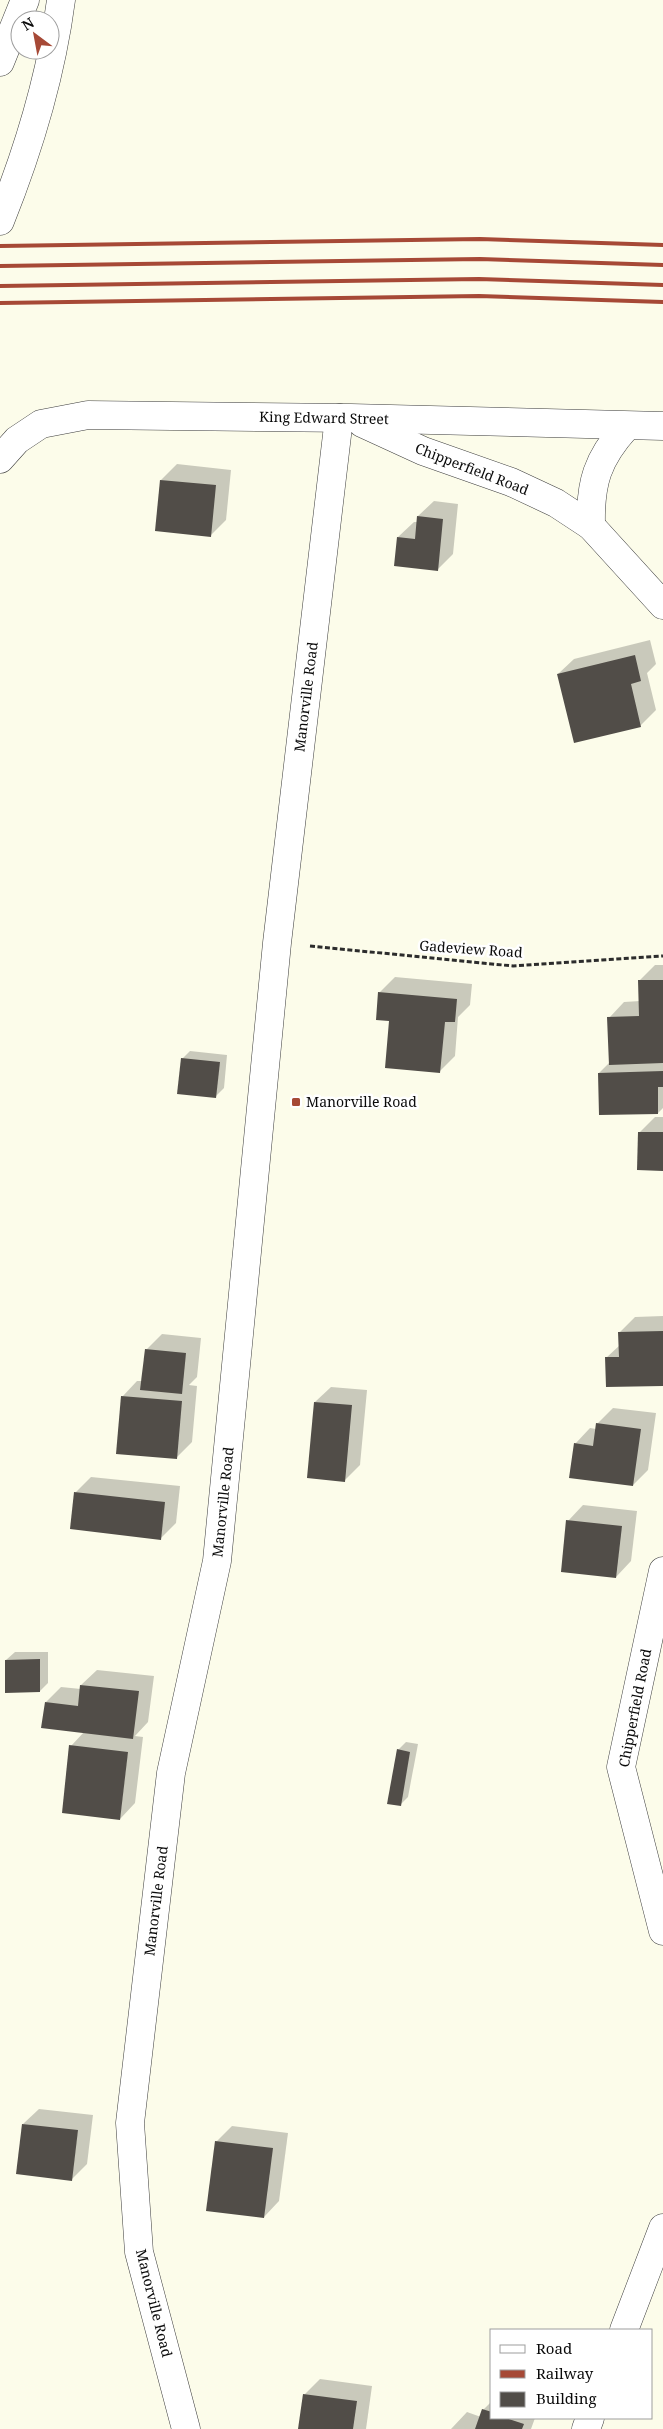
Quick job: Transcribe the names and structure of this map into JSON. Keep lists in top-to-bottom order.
{
  "streets": {
    "street": ["King Edward Street", "Chipperfield Road", "Manorville Road"],
    "path": ["Gadeview Road"]
  },
  "crossings": [
    ["King Edward Street", "Chipperfield Road"],
    ["King Edward Street", "Manorville Road"],
    ["Chipperfield Road", "Manorville Road"],
    ["Manorville Road", "Gadeview Road"]
  ],
  "places": {
    "transit": ["Manorville Road"]
  },
  "legend": ["Road", "Railway", "Building"],
  "north": "top left"
}
